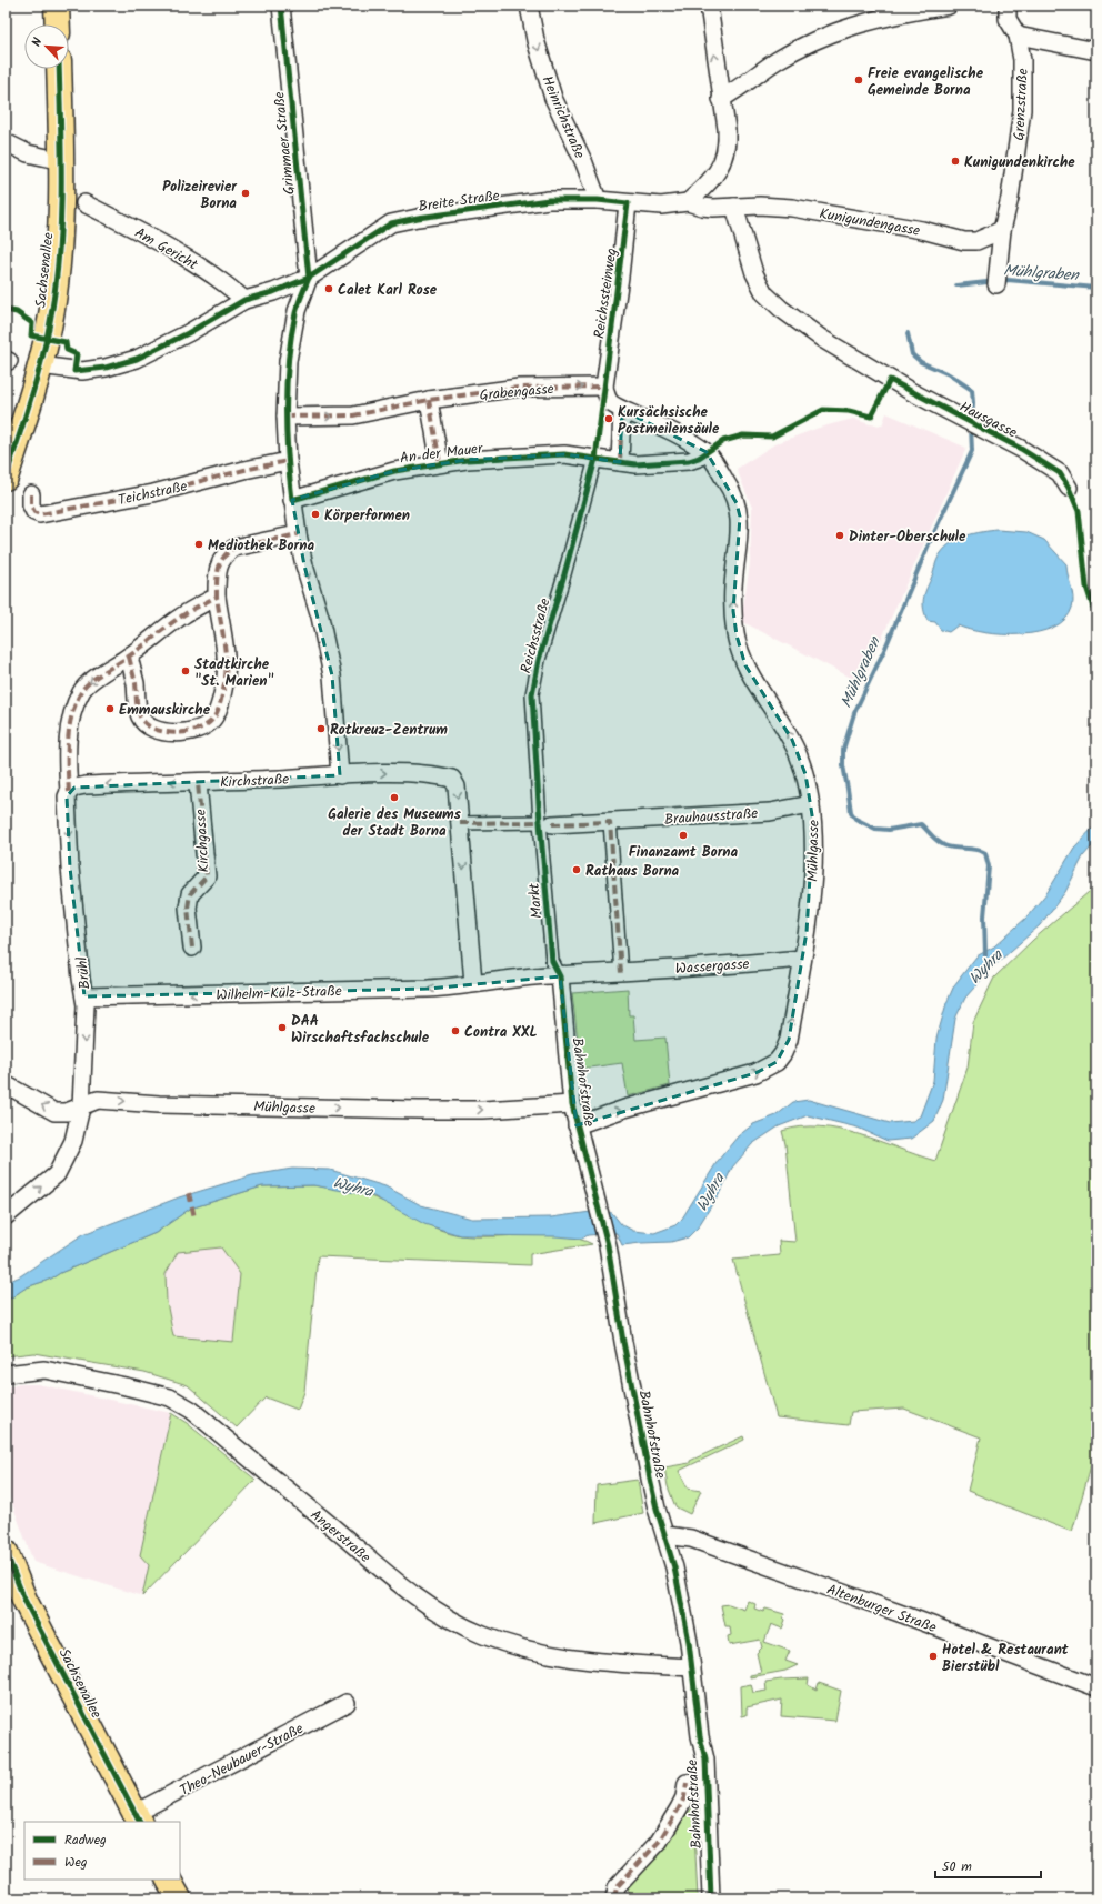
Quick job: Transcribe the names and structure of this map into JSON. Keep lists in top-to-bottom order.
{
  "streets": {
    "main road": ["Sachsenallee"],
    "street": [
      "Grenzstraße",
      "Heinrichstraße",
      "Grimmaer Straße",
      "Breite Straße",
      "Kunigundengasse",
      "Am Gericht",
      "Reichssteinweg",
      "Grabengasse",
      "Hausgasse",
      "An der Mauer",
      "Teichstraße",
      "Reichsstraße",
      "Kirchstraße",
      "Brauhausstraße",
      "Kirchgasse",
      "Mühlgasse",
      "Markt",
      "Wassergasse",
      "Brühl",
      "Wilhelm-Külz-Straße",
      "Bahnhofstraße",
      "Angerstraße",
      "Altenburger Straße",
      "Theo-Neubauer-Straße"
    ]
  },
  "crossings": [
    ["Grenzstraße", "Kunigundengasse"],
    ["Heinrichstraße", "Breite Straße"],
    ["Grimmaer Straße", "Breite Straße"],
    ["Breite Straße", "Kunigundengasse"],
    ["Breite Straße", "Am Gericht"],
    ["Breite Straße", "Sachsenallee"],
    ["Breite Straße", "Reichssteinweg"],
    ["Kunigundengasse", "Hausgasse"],
    ["Sachsenallee", "Theo-Neubauer-Straße"],
    ["Reichssteinweg", "Grabengasse"],
    ["An der Mauer", "Reichsstraße"],
    ["An der Mauer", "Mühlgasse"],
    ["Reichsstraße", "Markt"],
    ["Kirchstraße", "Kirchgasse"],
    ["Kirchstraße", "Brühl"],
    ["Brauhausstraße", "Mühlgasse"],
    ["Mühlgasse", "Wassergasse"],
    ["Mühlgasse", "Brühl"],
    ["Mühlgasse", "Bahnhofstraße"],
    ["Markt", "Bahnhofstraße"],
    ["Brühl", "Wilhelm-Külz-Straße"],
    ["Bahnhofstraße", "Angerstraße"],
    ["Bahnhofstraße", "Altenburger Straße"]
  ],
  "one_way": ["Heinrichstraße", "Grabengasse", "Wilhelm-Külz-Straße"],
  "water": ["Mühlgraben", "Wyhra"],
  "places": [
    "Freie evangelische Gemeinde Borna",
    "Kunigundenkirche",
    "Polizeirevier Borna",
    "Calet Karl Rose",
    "Kursächsische Postmeilensäule",
    "Körperformen",
    "Dinter-Oberschule",
    "Mediothek Borna",
    "Stadtkirche \"St. Marien\"",
    "Emmauskirche",
    "Rotkreuz-Zentrum",
    "Galerie des Museums der Stadt Borna",
    "Finanzamt Borna",
    "Rathaus Borna",
    "DAA Wirschaftsfachschule",
    "Contra XXL",
    "Hotel & Restaurant Bierstübl"
  ],
  "legend": ["Radweg", "Weg"],
  "scale_bar": "50 m",
  "north": "top left"
}
